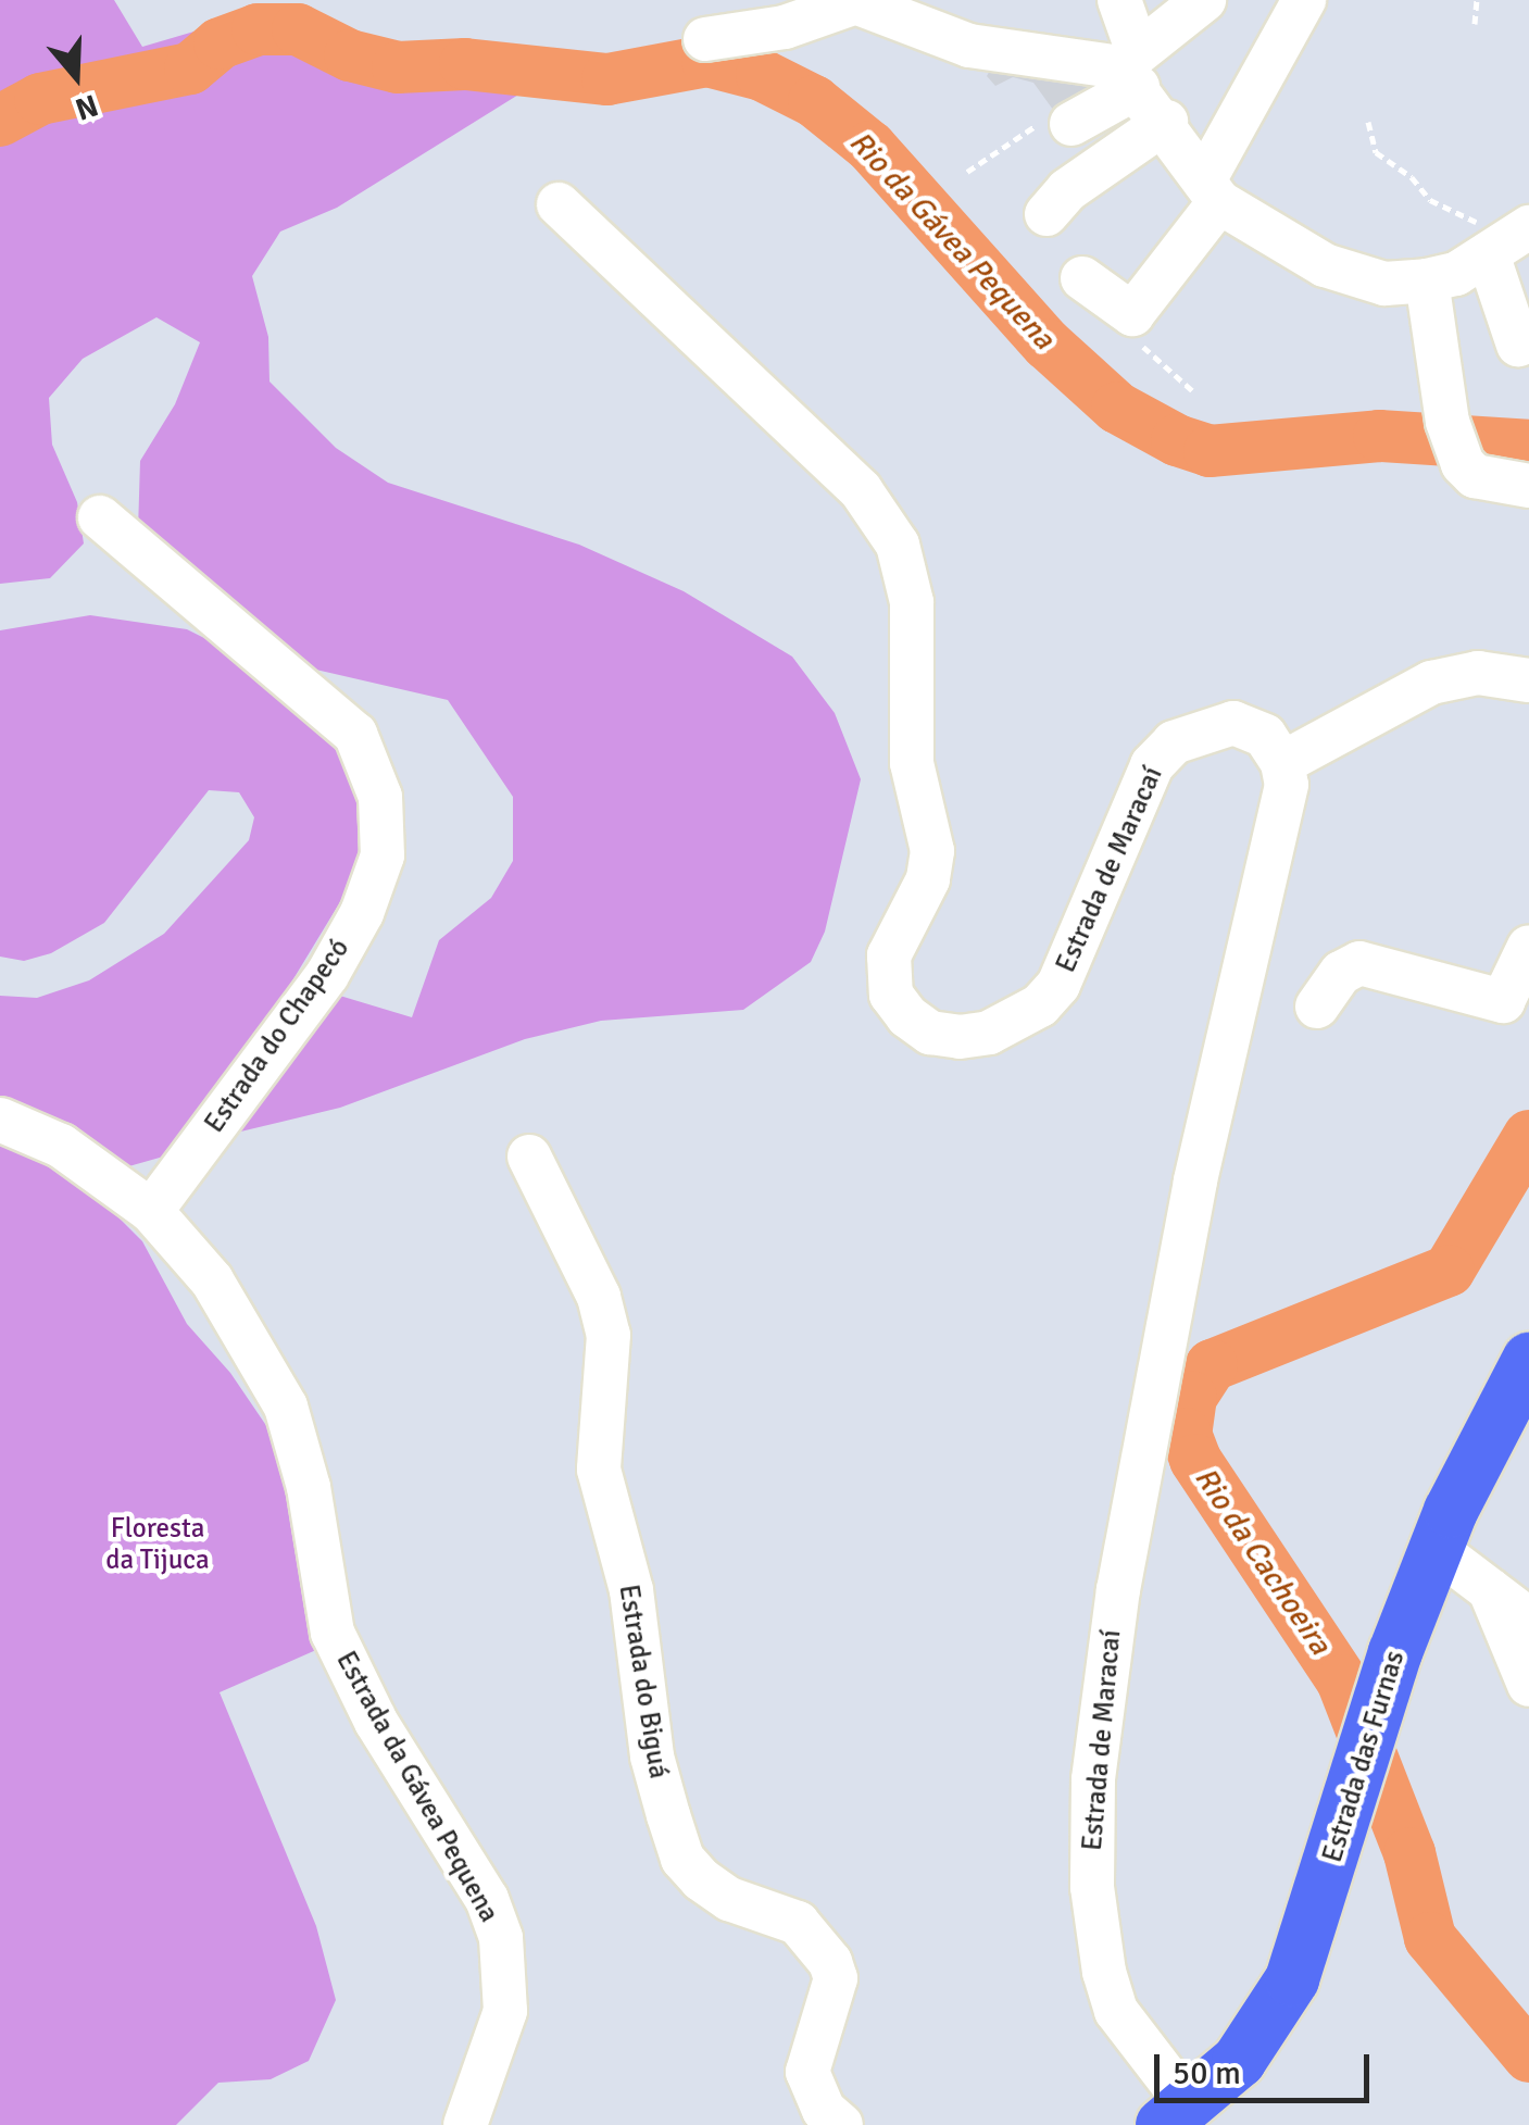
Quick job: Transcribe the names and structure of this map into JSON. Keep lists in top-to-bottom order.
{
  "streets": {
    "main road": ["Estrada das Furnas"],
    "street": [
      "Estrada de Maracaí",
      "Estrada do Chapecó",
      "Estrada do Biguá",
      "Estrada da Gávea Pequena"
    ]
  },
  "crossings": [
    ["Estrada de Maracaí", "Estrada das Furnas"],
    ["Estrada do Chapecó", "Estrada da Gávea Pequena"]
  ],
  "water": ["Rio da Gávea Pequena", "Rio da Cachoeira"],
  "parks": ["Floresta da Tijuca"],
  "scale_bar": "50 m",
  "north": "bottom"
}
